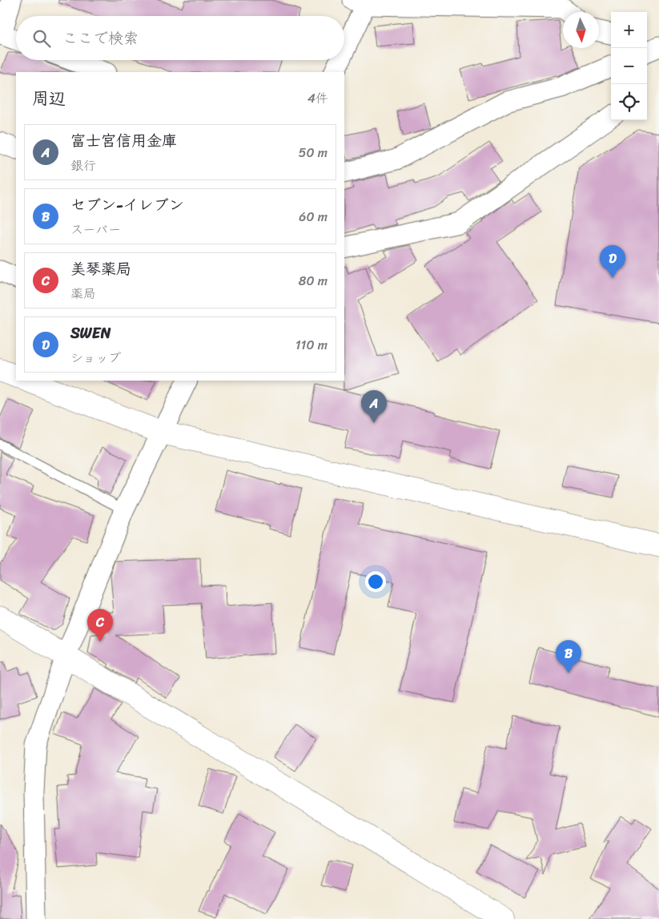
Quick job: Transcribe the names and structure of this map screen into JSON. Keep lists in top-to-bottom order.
{
  "north": "bottom",
  "page": {
    "map_buttons": ["+", "−"],
    "search": "ここで検索",
    "heading": ["周辺", "4件"],
    "list": [
      {
        "mark": "A",
        "name": "富士宮信用金庫",
        "note": "銀行",
        "value": "50 m"
      },
      {
        "mark": "B",
        "name": "セブン-イレブン",
        "note": "スーパー",
        "value": "60 m"
      },
      {
        "mark": "C",
        "name": "美琴薬局",
        "note": "薬局",
        "value": "80 m"
      },
      {
        "mark": "D",
        "name": "SWEN",
        "note": "ショップ",
        "value": "110 m"
      }
    ],
    "pins": [
      "D",
      "A",
      "C",
      "B"
    ]
  }
}
